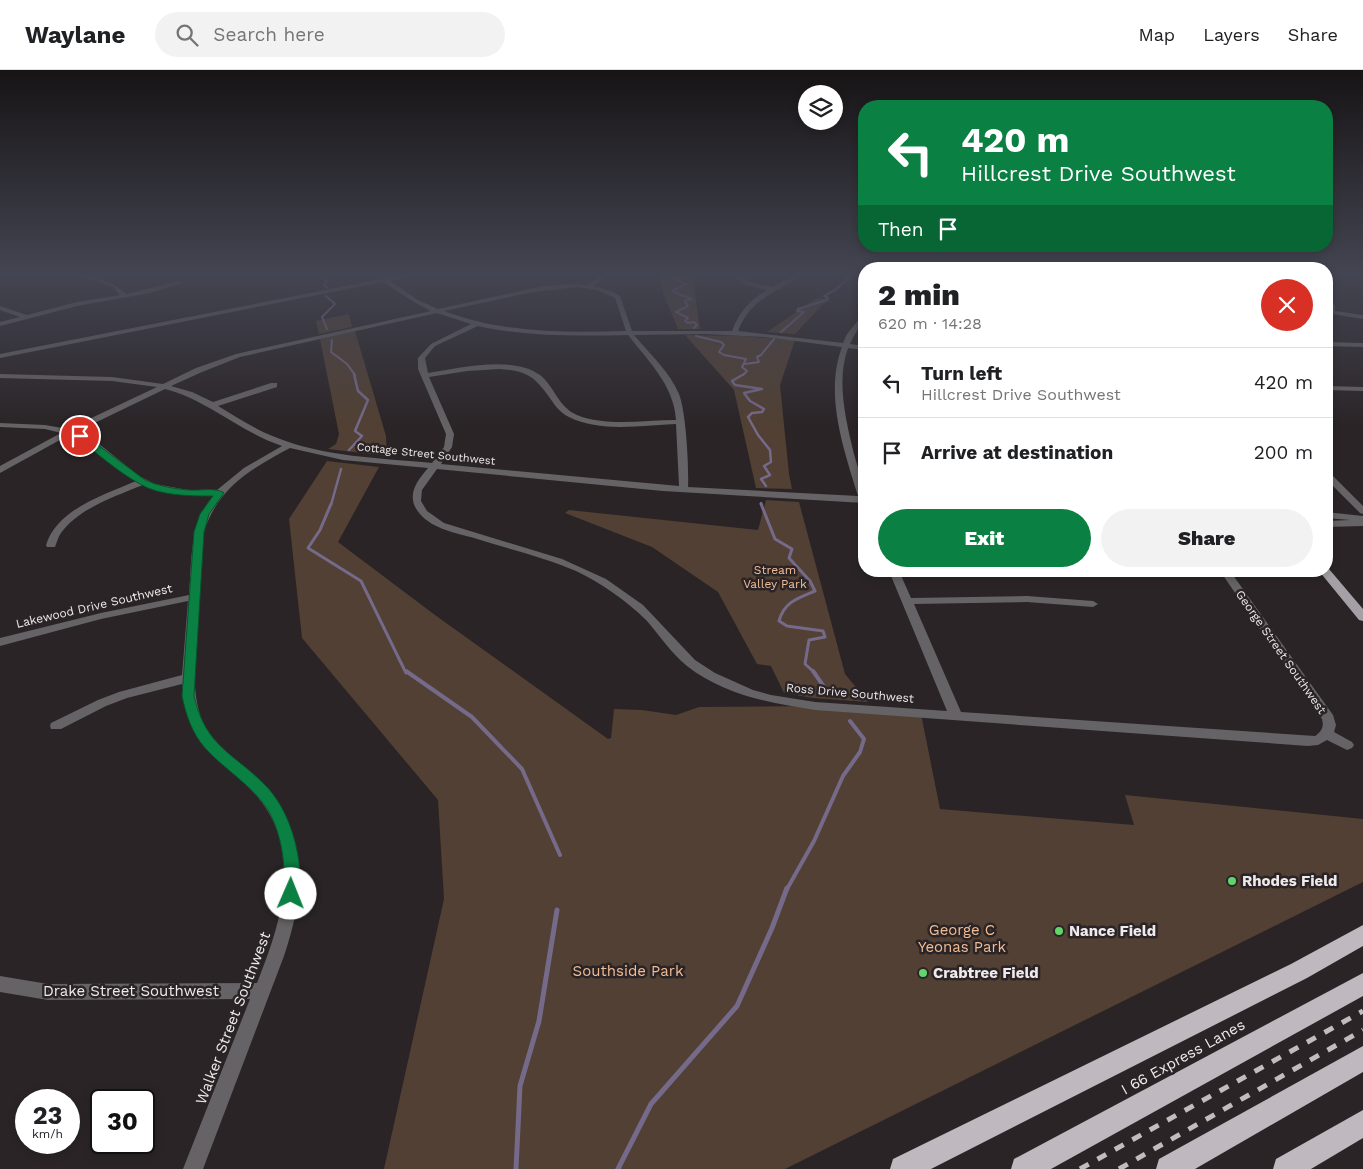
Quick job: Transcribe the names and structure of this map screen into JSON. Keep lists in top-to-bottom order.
{
  "streets": {
    "highway": ["I 66 Express Lanes"],
    "street": [
      "Cottage Street Southwest",
      "Lakewood Drive Southwest",
      "George Street Southwest",
      "Ross Drive Southwest",
      "Drake Street Southwest",
      "Walker Street Southwest"
    ]
  },
  "crossings": [
    ["Cottage Street Southwest", "Ross Drive Southwest"],
    ["Cottage Street Southwest", "Walker Street Southwest"],
    ["Lakewood Drive Southwest", "Walker Street Southwest"],
    ["George Street Southwest", "Ross Drive Southwest"],
    ["Drake Street Southwest", "Walker Street Southwest"]
  ],
  "parks": ["Stream Valley Park", "George C Yeonas Park", "Southside Park"],
  "places": ["Rhodes Field", "Nance Field", "Crabtree Field"],
  "page": {
    "header": "Waylane",
    "search": "Search here",
    "nav": ["Map", "Layers", "Share"],
    "turn": ["420 m", "Hillcrest Drive Southwest"],
    "then": "Then",
    "heading": ["2 min", "620 m · 14:28"],
    "list": [
      {
        "name": "Turn left",
        "note": "Hillcrest Drive Southwest",
        "value": "420 m"
      },
      {
        "name": "Arrive at destination",
        "value": "200 m"
      }
    ],
    "buttons": ["Exit", "Share"],
    "speed": "23 km/h",
    "limit": "30"
  }
}
